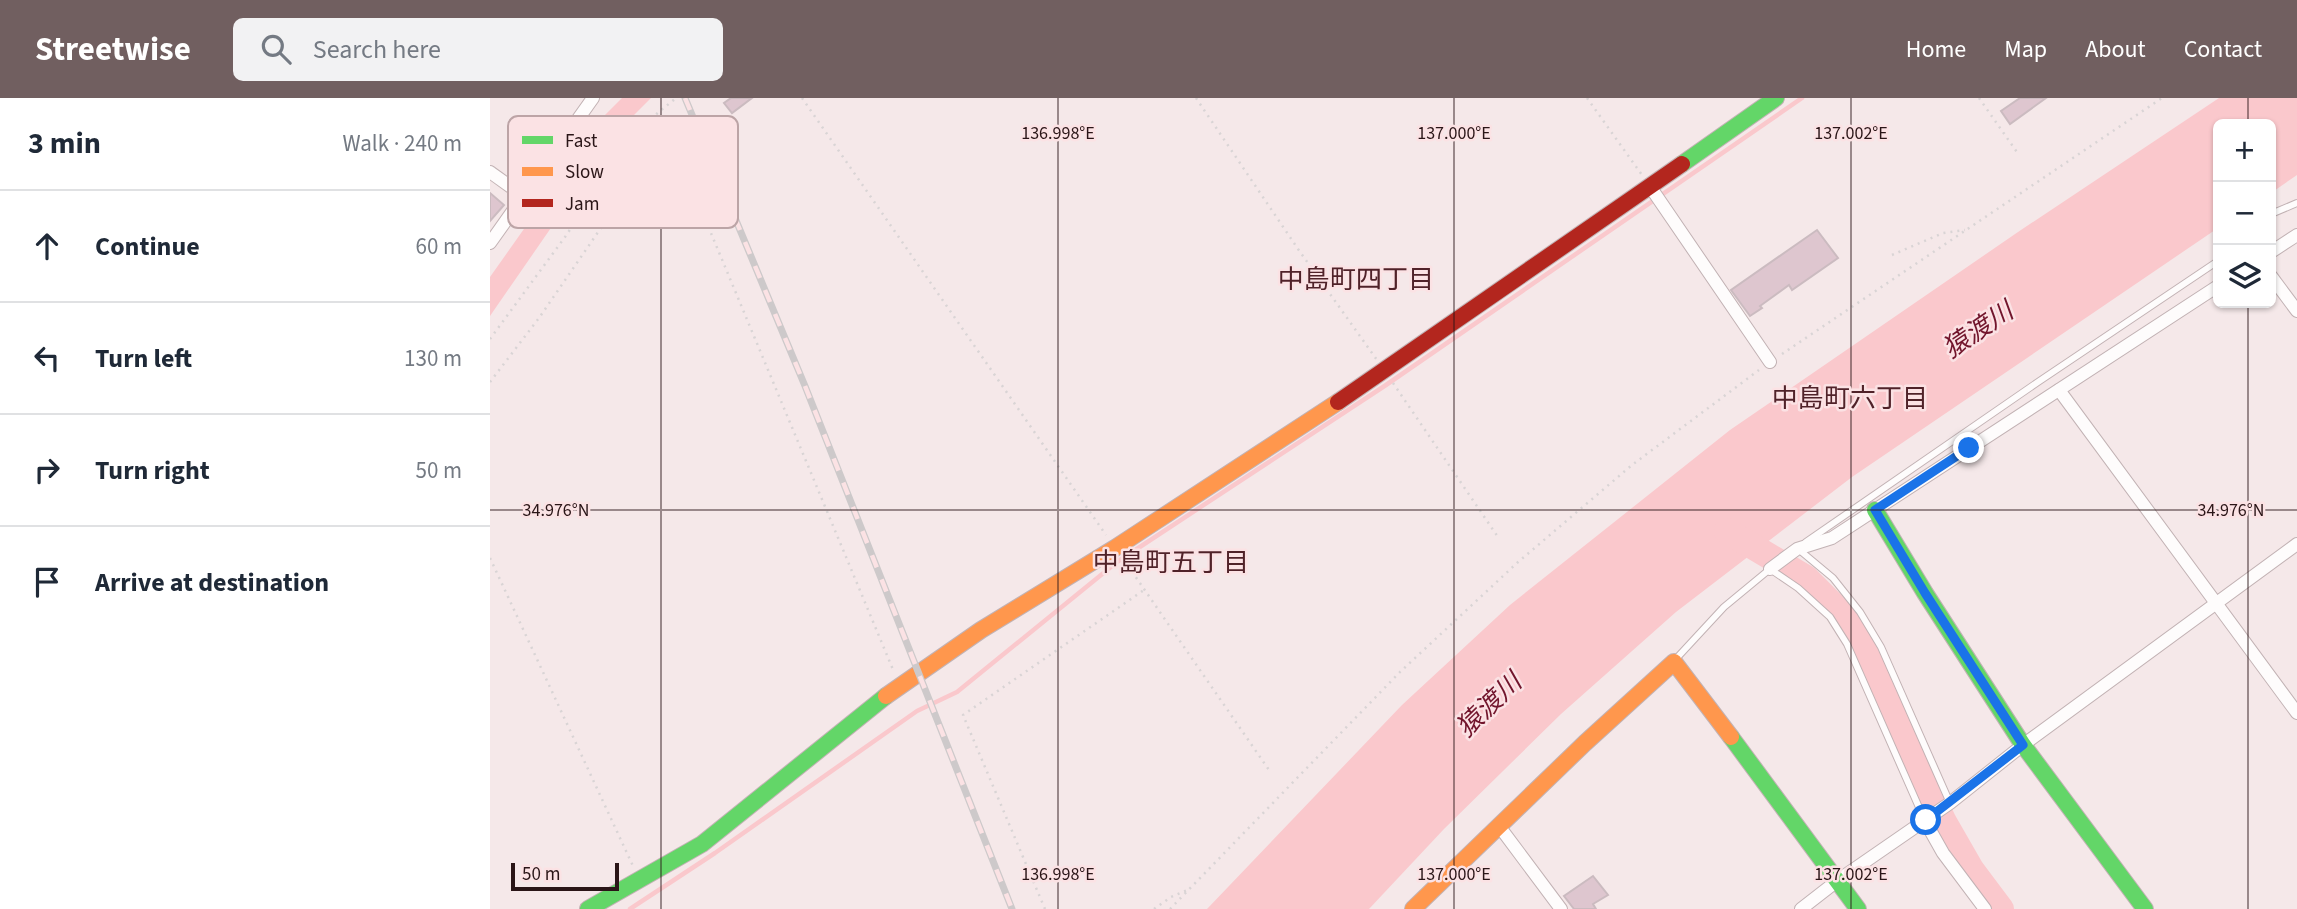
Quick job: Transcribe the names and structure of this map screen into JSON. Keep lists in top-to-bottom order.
{
  "districts": ["中島町四丁目", "中島町六丁目", "中島町五丁目"],
  "water": ["猿渡川"],
  "legend": ["Fast", "Slow", "Jam"],
  "scale_bar": "50 m",
  "page": {
    "header": "Streetwise",
    "search": "Search here",
    "nav": [
      "Home",
      "Map",
      "About",
      "Contact"
    ],
    "heading": ["3 min", "Walk · 240 m"],
    "map_buttons": ["+", "−"],
    "list": [
      ["Continue", "60 m"],
      ["Turn left", "130 m"],
      ["Turn right", "50 m"],
      "Arrive at destination"
    ],
    "scale": "50 m"
  },
  "coordinates": [
    "136.998°E",
    "137.000°E",
    "137.002°E",
    "34.976°N"
  ]
}
